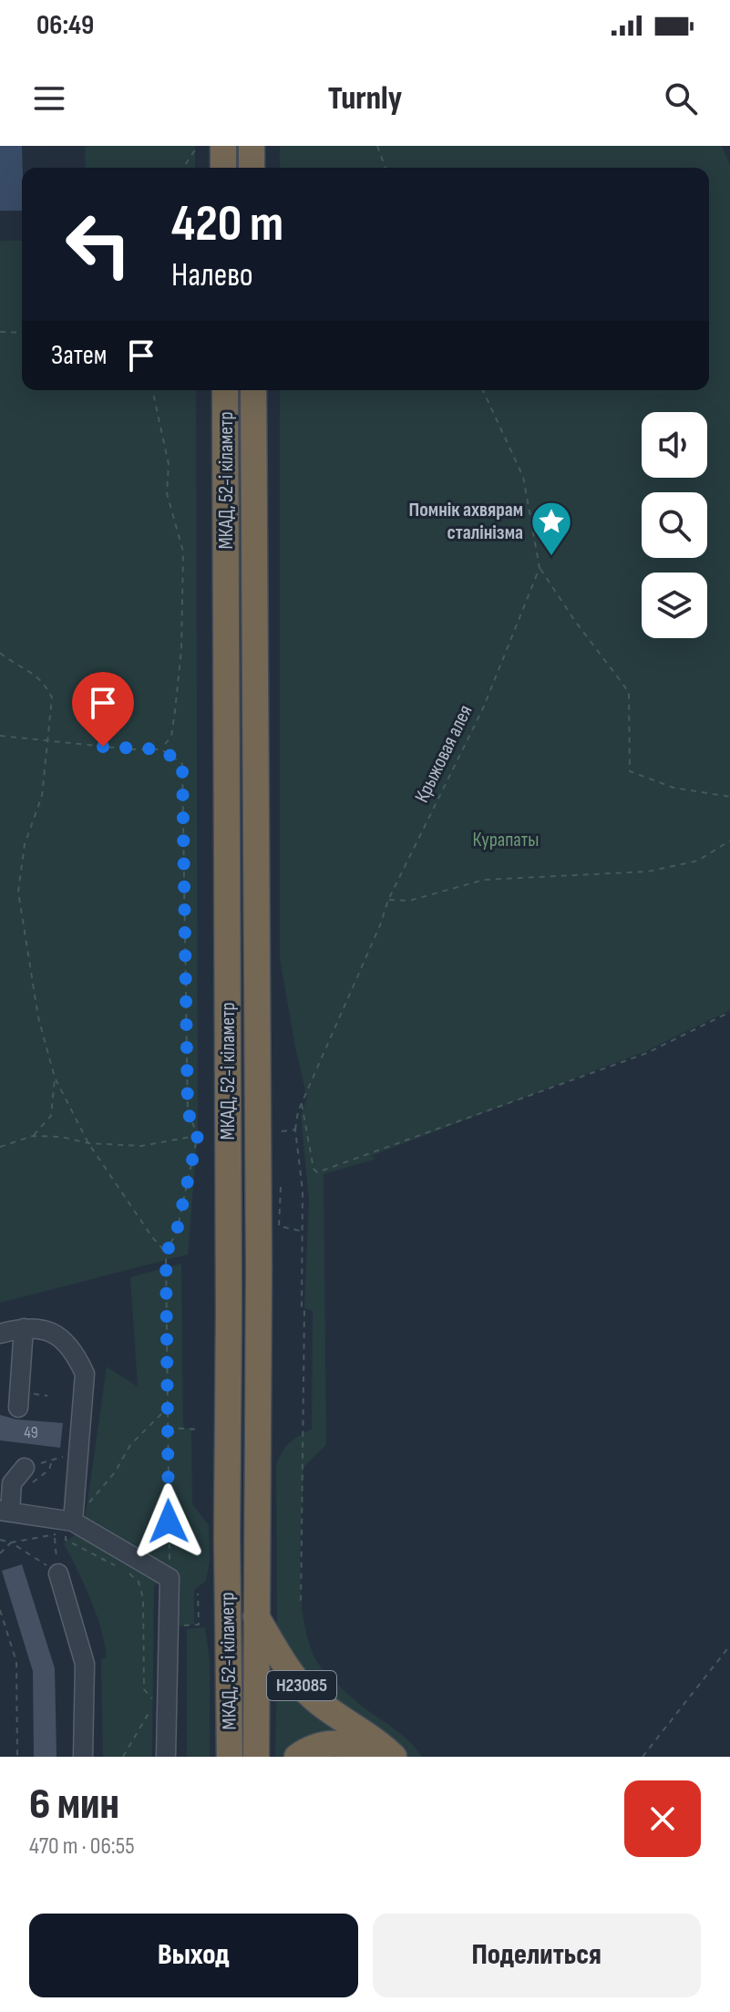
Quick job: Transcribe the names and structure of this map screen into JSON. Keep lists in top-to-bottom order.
{
  "streets": {
    "highway": ["МКАД, 52-і кіламетр", "Н23085"],
    "path": ["Крыжовая алея"]
  },
  "crossings": [
    ["МКАД, 52-і кіламетр", "Н23085"]
  ],
  "parks": ["Курапаты"],
  "places": {
    "place": ["Помнік ахвярам сталінізма"]
  },
  "house_numbers": ["49"],
  "page": {
    "status": "06:49",
    "header": "Turnly",
    "turn": ["420 m", "Налево"],
    "then": "Затем",
    "heading": ["6 мин", "470 m · 06:55"],
    "buttons": ["Выход", "Поделиться"]
  }
}
